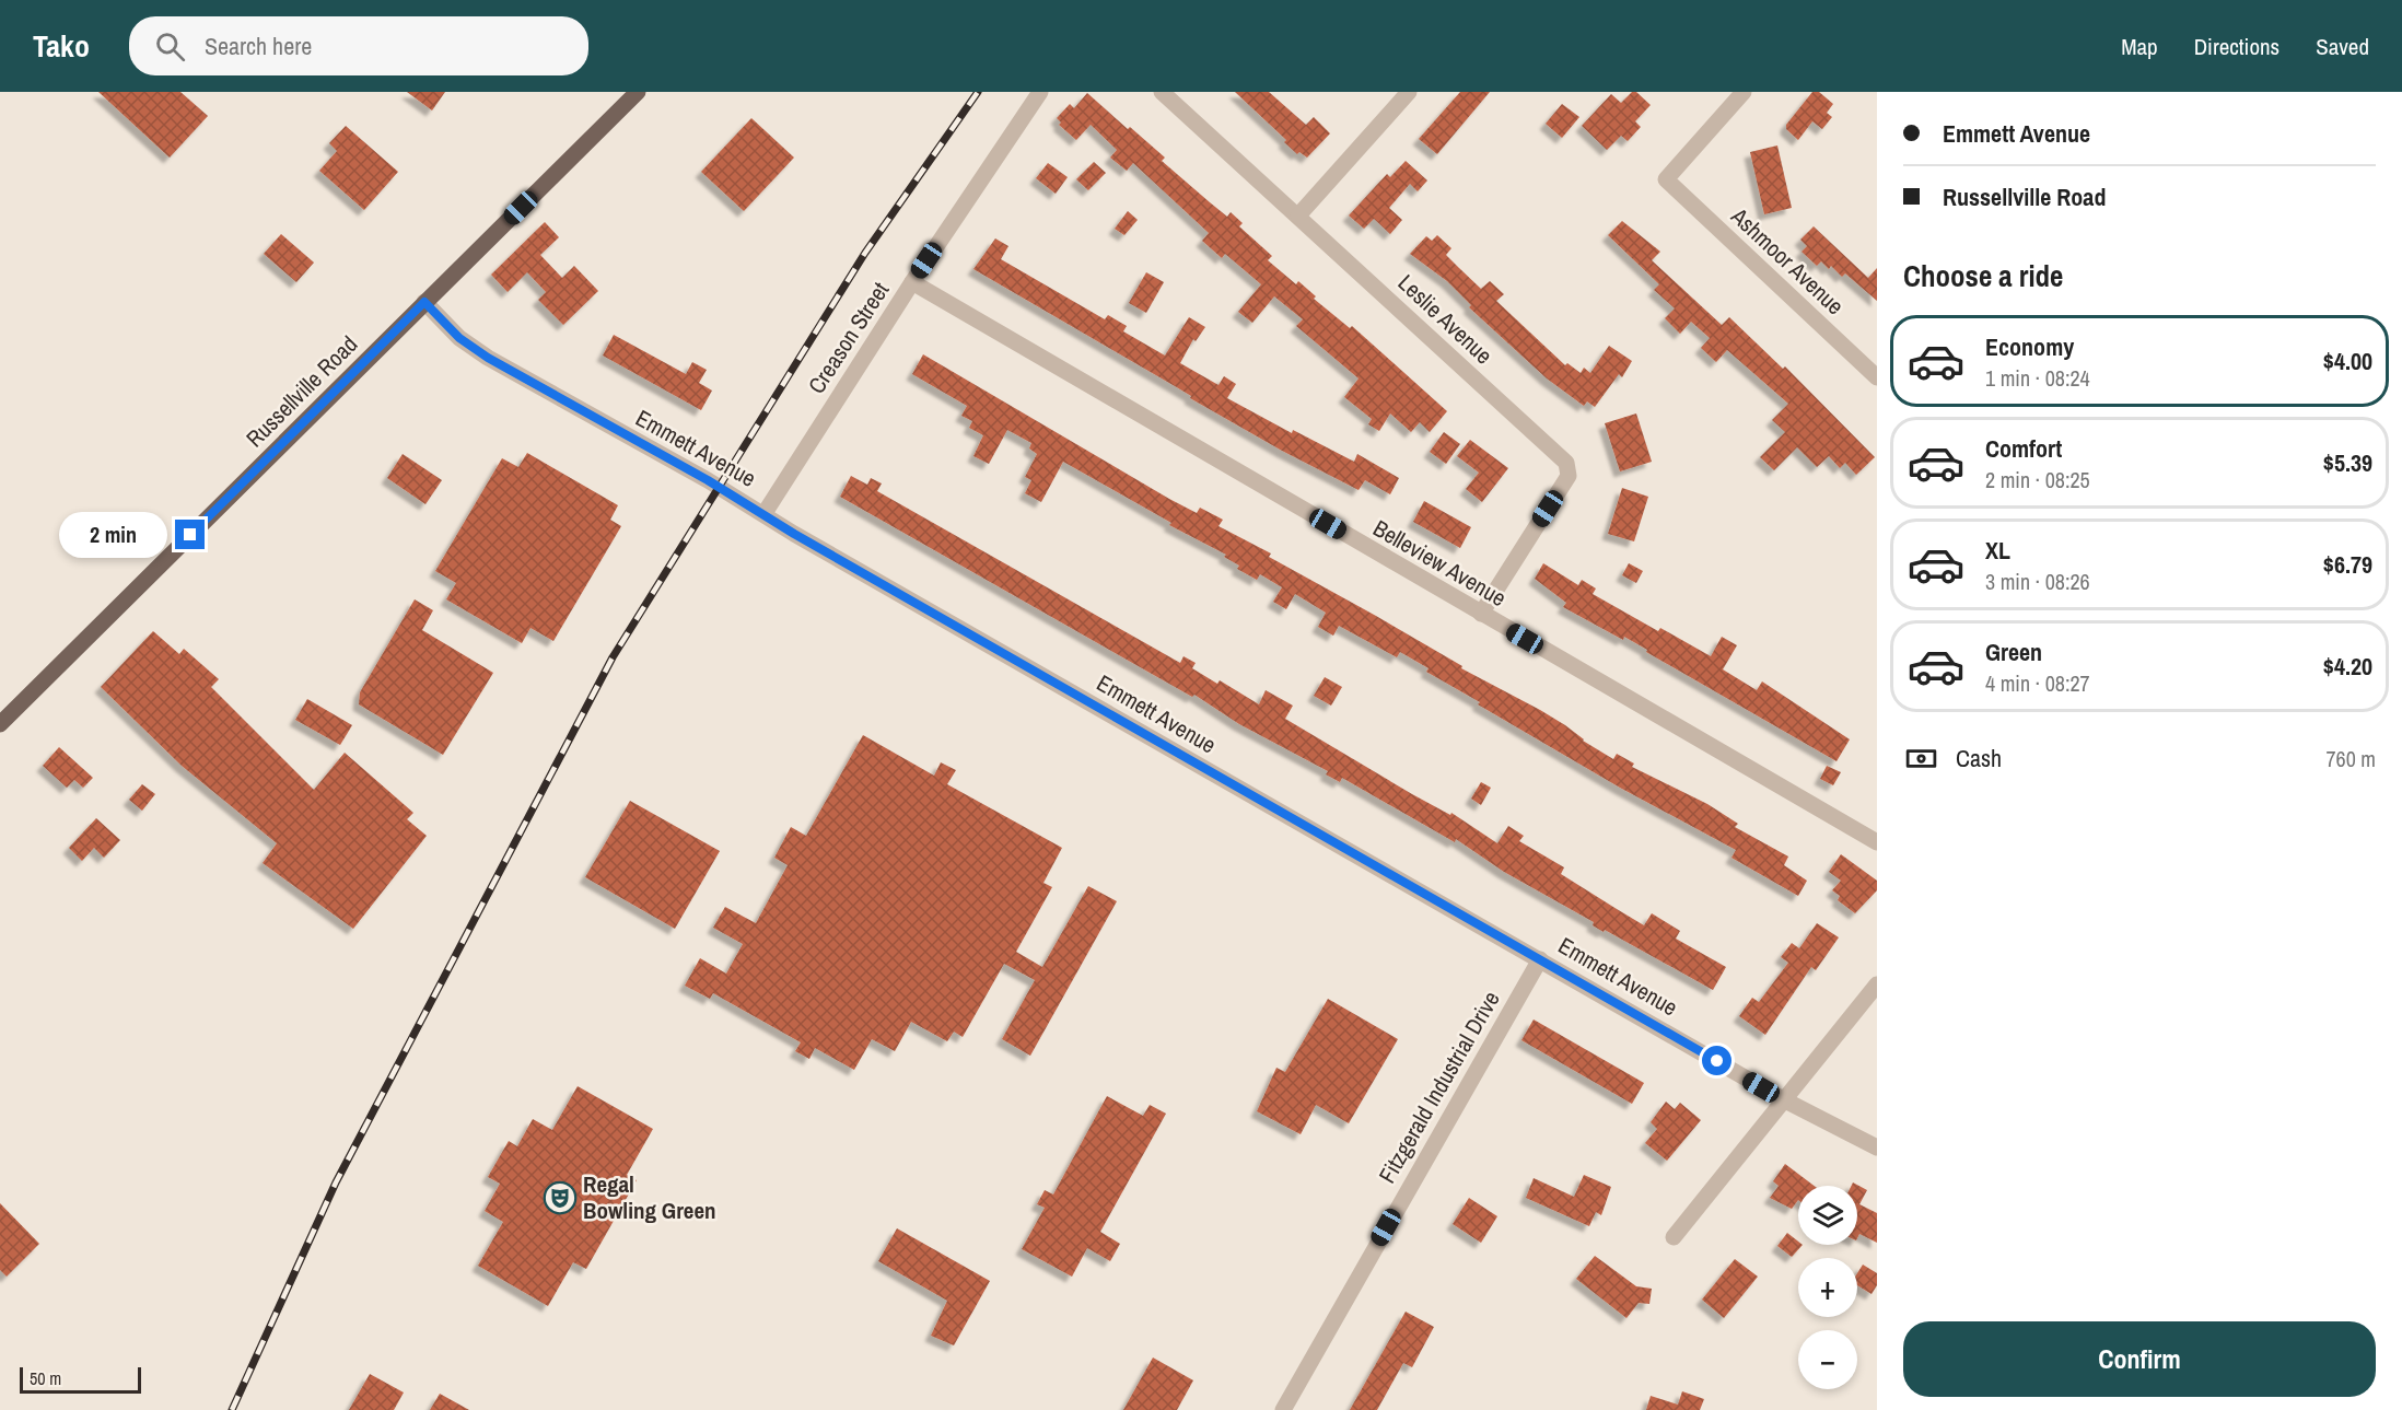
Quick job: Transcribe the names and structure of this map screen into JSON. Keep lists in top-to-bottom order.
{
  "streets": {
    "main road": ["Russellville Road"],
    "street": [
      "Ashmoor Avenue",
      "Leslie Avenue",
      "Creason Street",
      "Emmett Avenue",
      "Belleview Avenue",
      "Fitzgerald Industrial Drive"
    ]
  },
  "crossings": [
    ["Leslie Avenue", "Belleview Avenue"],
    ["Creason Street", "Emmett Avenue"],
    ["Creason Street", "Belleview Avenue"],
    ["Russellville Road", "Emmett Avenue"],
    ["Emmett Avenue", "Fitzgerald Industrial Drive"]
  ],
  "places": {
    "theatre": ["Regal Bowling Green"]
  },
  "scale_bar": "50 m",
  "page": {
    "header": "Tako",
    "search": "Search here",
    "nav": ["Map", "Directions", "Saved"],
    "banner": ["Emmett Avenue", "Russellville Road"],
    "heading": "Choose a ride",
    "list": [
      {
        "name": "Economy",
        "note": "1 min · 08:24",
        "value": "$4.00"
      },
      {
        "name": "Comfort",
        "note": "2 min · 08:25",
        "value": "$5.39"
      },
      {
        "name": "XL",
        "note": "3 min · 08:26",
        "value": "$6.79"
      },
      {
        "name": "Green",
        "note": "4 min · 08:27",
        "value": "$4.20"
      }
    ],
    "bubble": "2 min",
    "pay": ["Cash", "760 m"],
    "map_buttons": ["+", "−"],
    "buttons": "Confirm",
    "scale": "50 m"
  }
}
